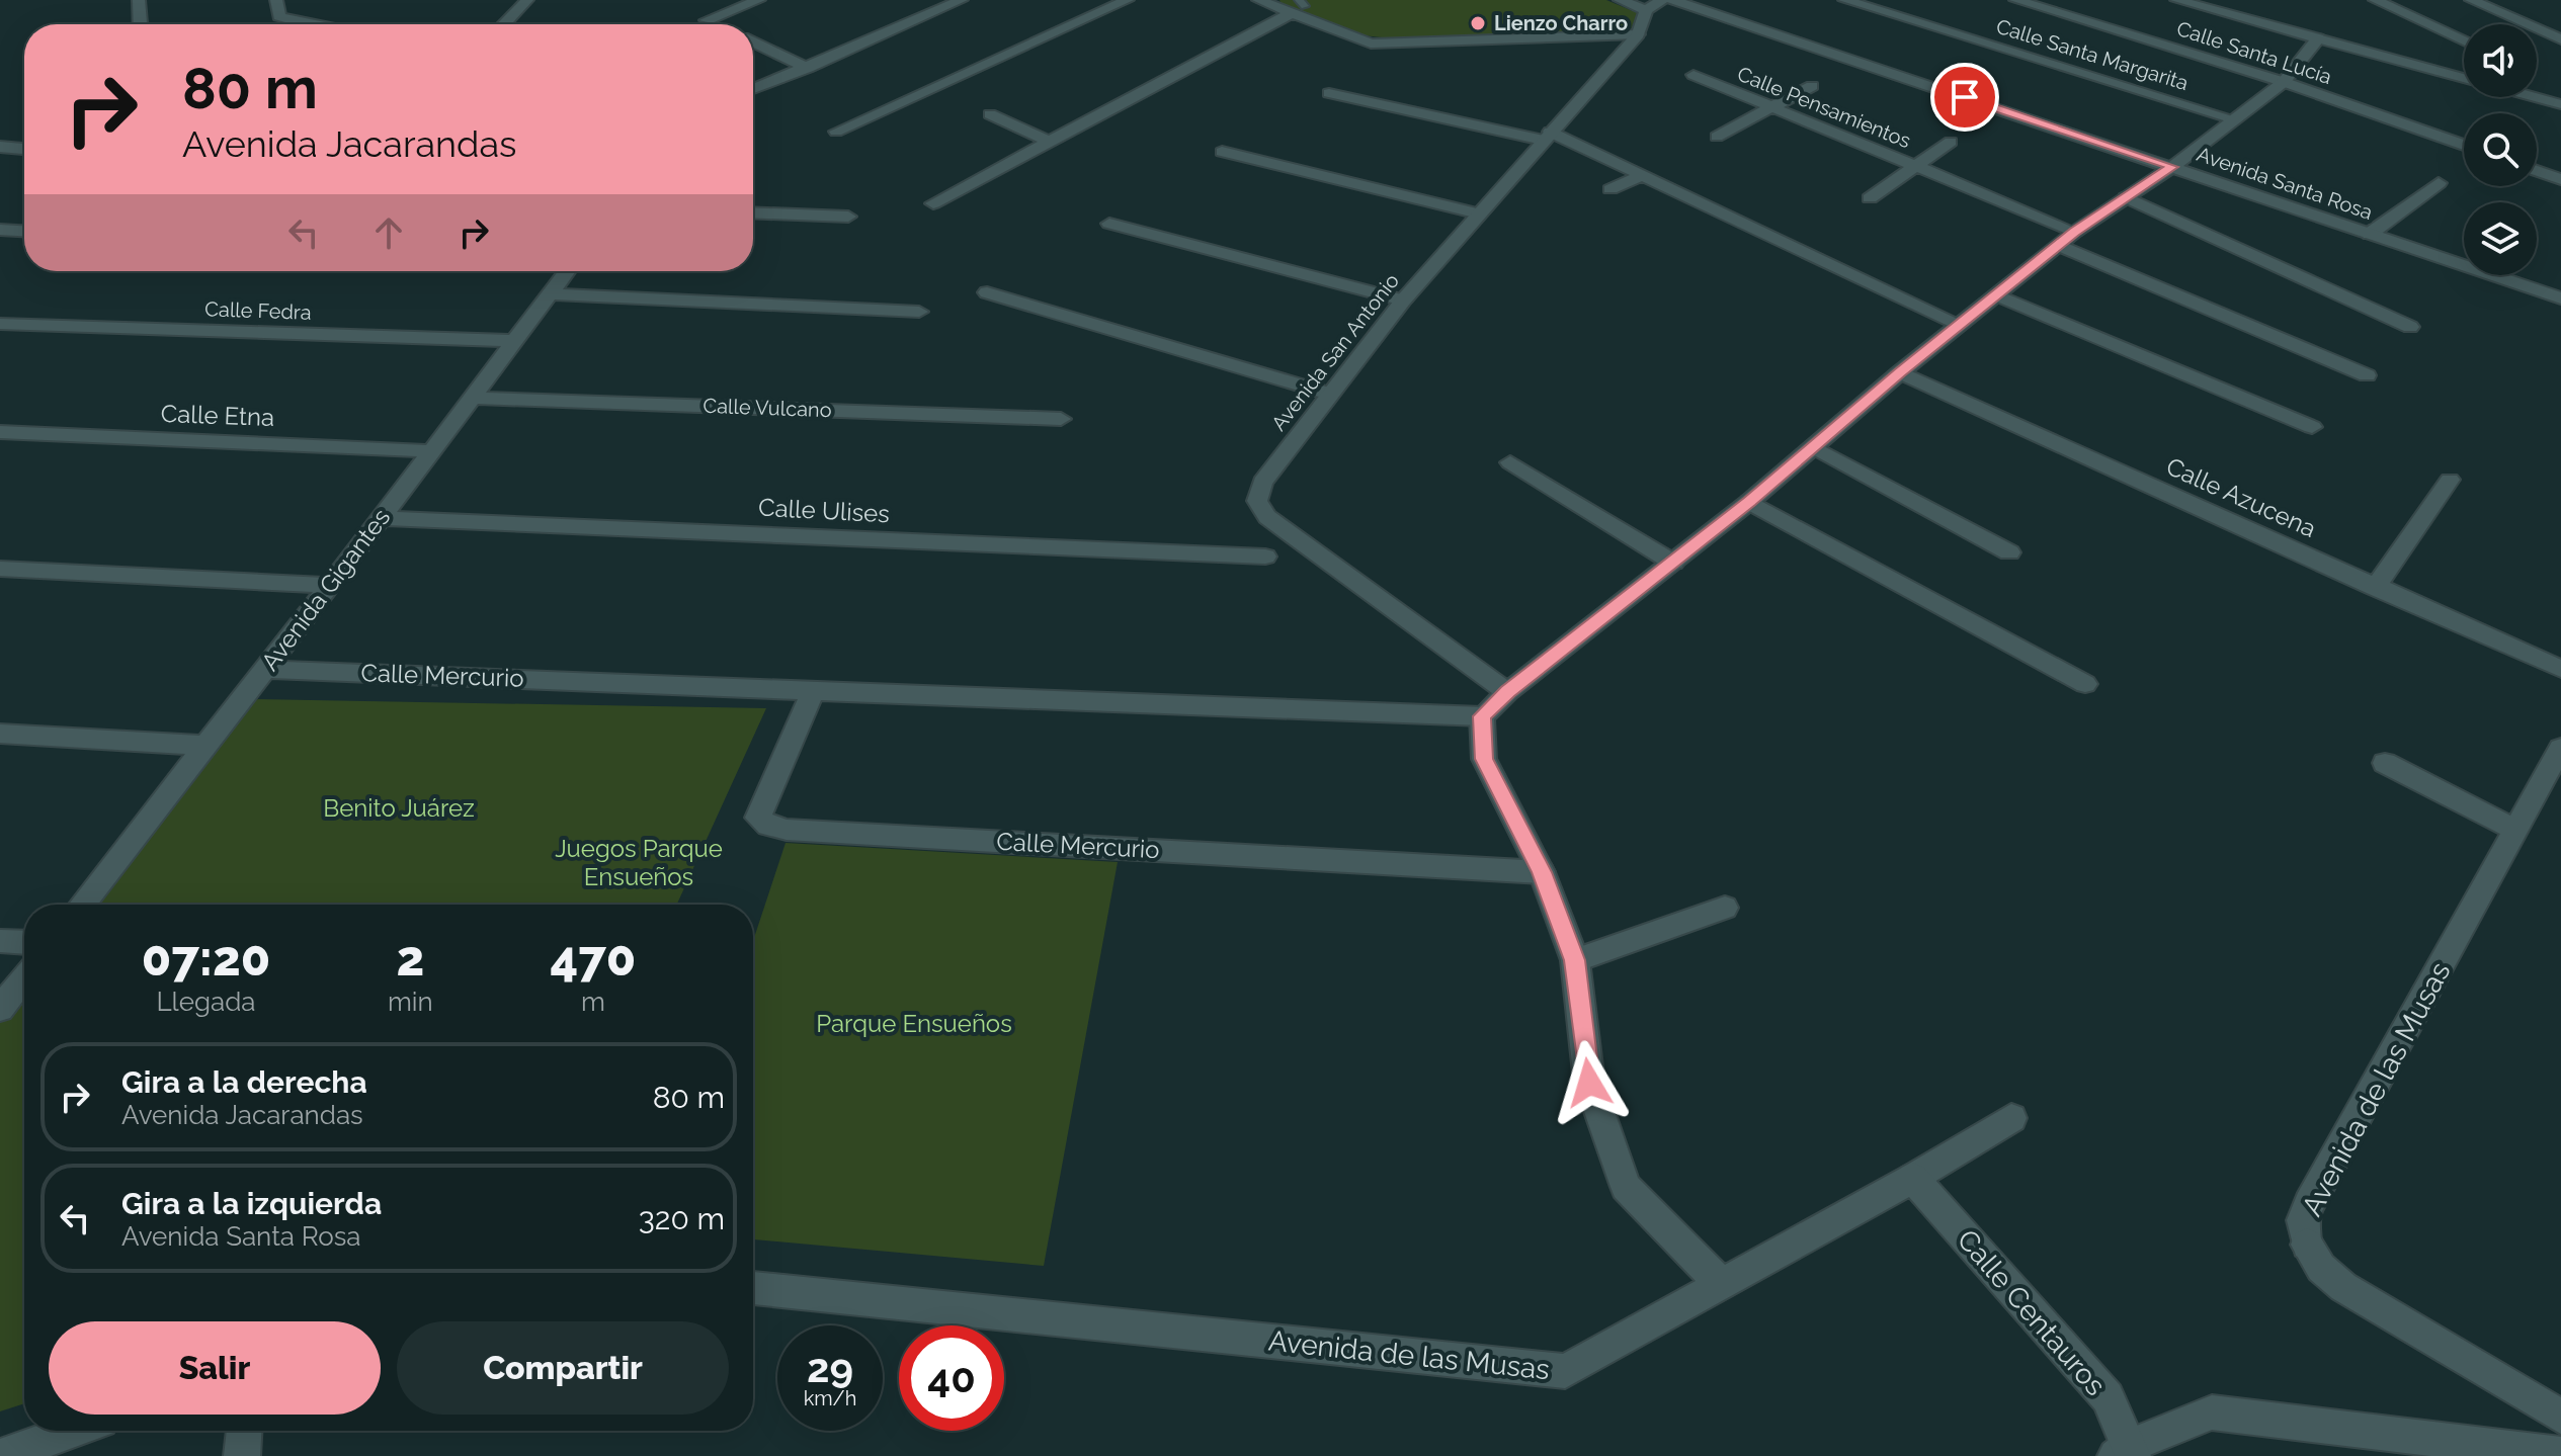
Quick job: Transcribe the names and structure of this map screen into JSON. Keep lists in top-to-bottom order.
{
  "streets": {
    "street": [
      "Calle Santa Lucía",
      "Calle Santa Margarita",
      "Calle Pensamientos",
      "Avenida Santa Rosa",
      "Calle Fedra",
      "Avenida San Antonio",
      "Calle Vulcano",
      "Calle Etna",
      "Calle Azucena",
      "Calle Ulises",
      "Avenida Gigantes",
      "Calle Mercurio",
      "Avenida de las Musas",
      "Calle Centauros"
    ]
  },
  "crossings": [
    ["Calle Fedra", "Avenida Gigantes"],
    ["Calle Vulcano", "Avenida Gigantes"],
    ["Calle Etna", "Avenida Gigantes"],
    ["Calle Ulises", "Avenida Gigantes"],
    ["Avenida Gigantes", "Calle Mercurio"],
    ["Avenida de las Musas", "Calle Centauros"]
  ],
  "parks": ["Benito Juárez", "Juegos Parque Ensueños", "Parque Ensueños"],
  "places": ["Lienzo Charro"],
  "page": {
    "turn": ["80 m", "Avenida Jacarandas"],
    "eta": [
      "07:20",
      "Llegada",
      "2",
      "min",
      "470",
      "m"
    ],
    "list": [
      {
        "name": "Gira a la derecha",
        "note": "Avenida Jacarandas",
        "value": "80 m"
      },
      {
        "name": "Gira a la izquierda",
        "note": "Avenida Santa Rosa",
        "value": "320 m"
      }
    ],
    "buttons": ["Salir", "Compartir"],
    "speed": "29 km/h",
    "limit": "40"
  }
}
